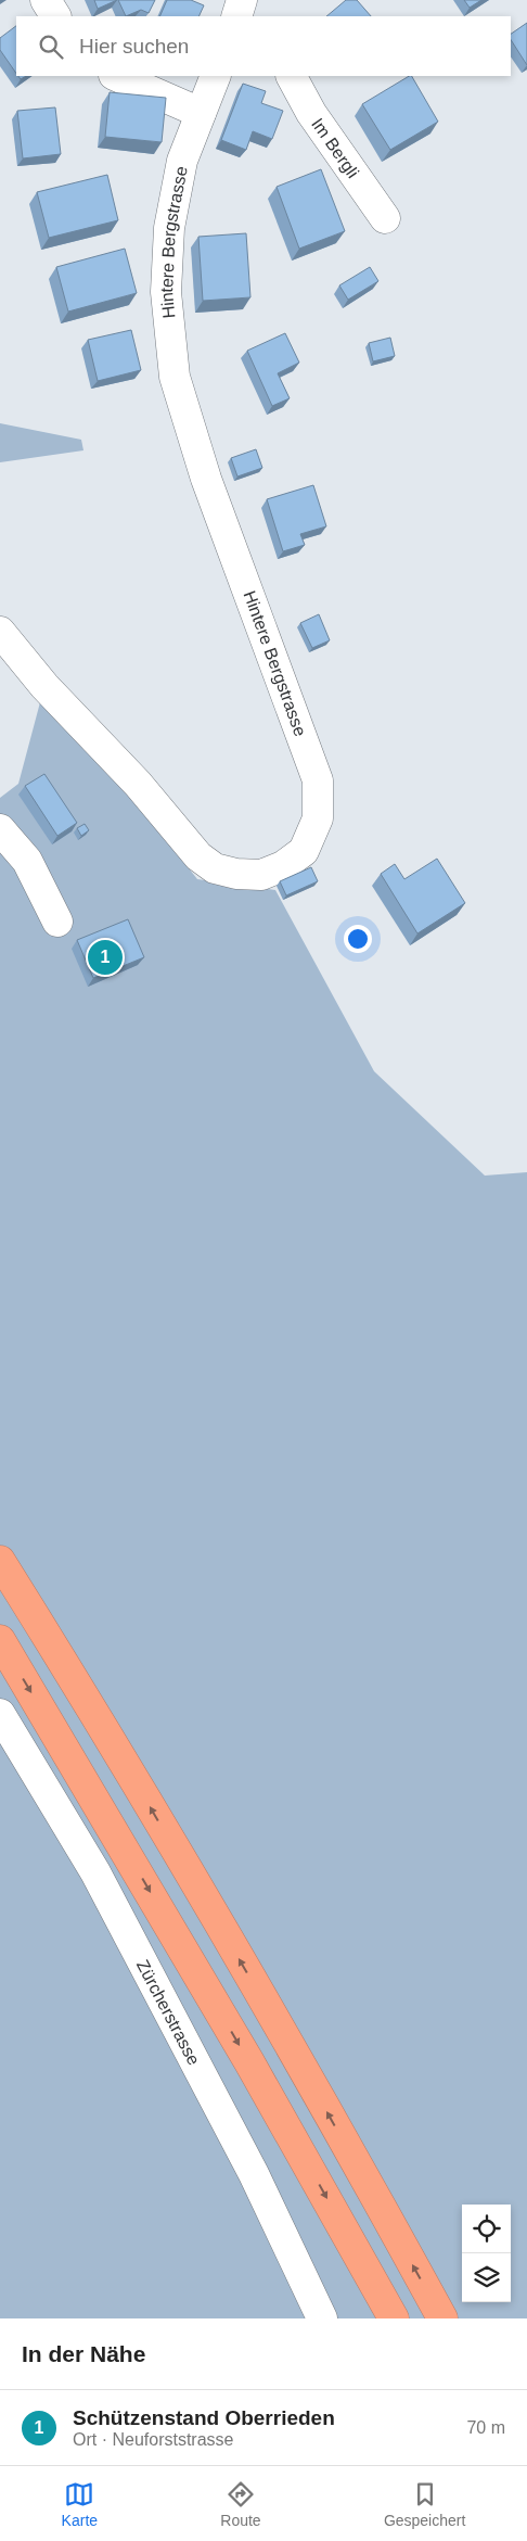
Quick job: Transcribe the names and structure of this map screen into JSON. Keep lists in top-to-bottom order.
{
  "streets": {
    "street": ["Im Bergli", "Hintere Bergstrasse", "Zürcherstrasse"]
  },
  "page": {
    "search": "Hier suchen",
    "pins": "1",
    "heading": "In der Nähe",
    "list": [
      {
        "mark": "1",
        "name": "Schützenstand Oberrieden",
        "note": "Ort · Neuforststrasse",
        "value": "70 m"
      }
    ],
    "nav": ["Karte", "Route", "Gespeichert"]
  }
}
